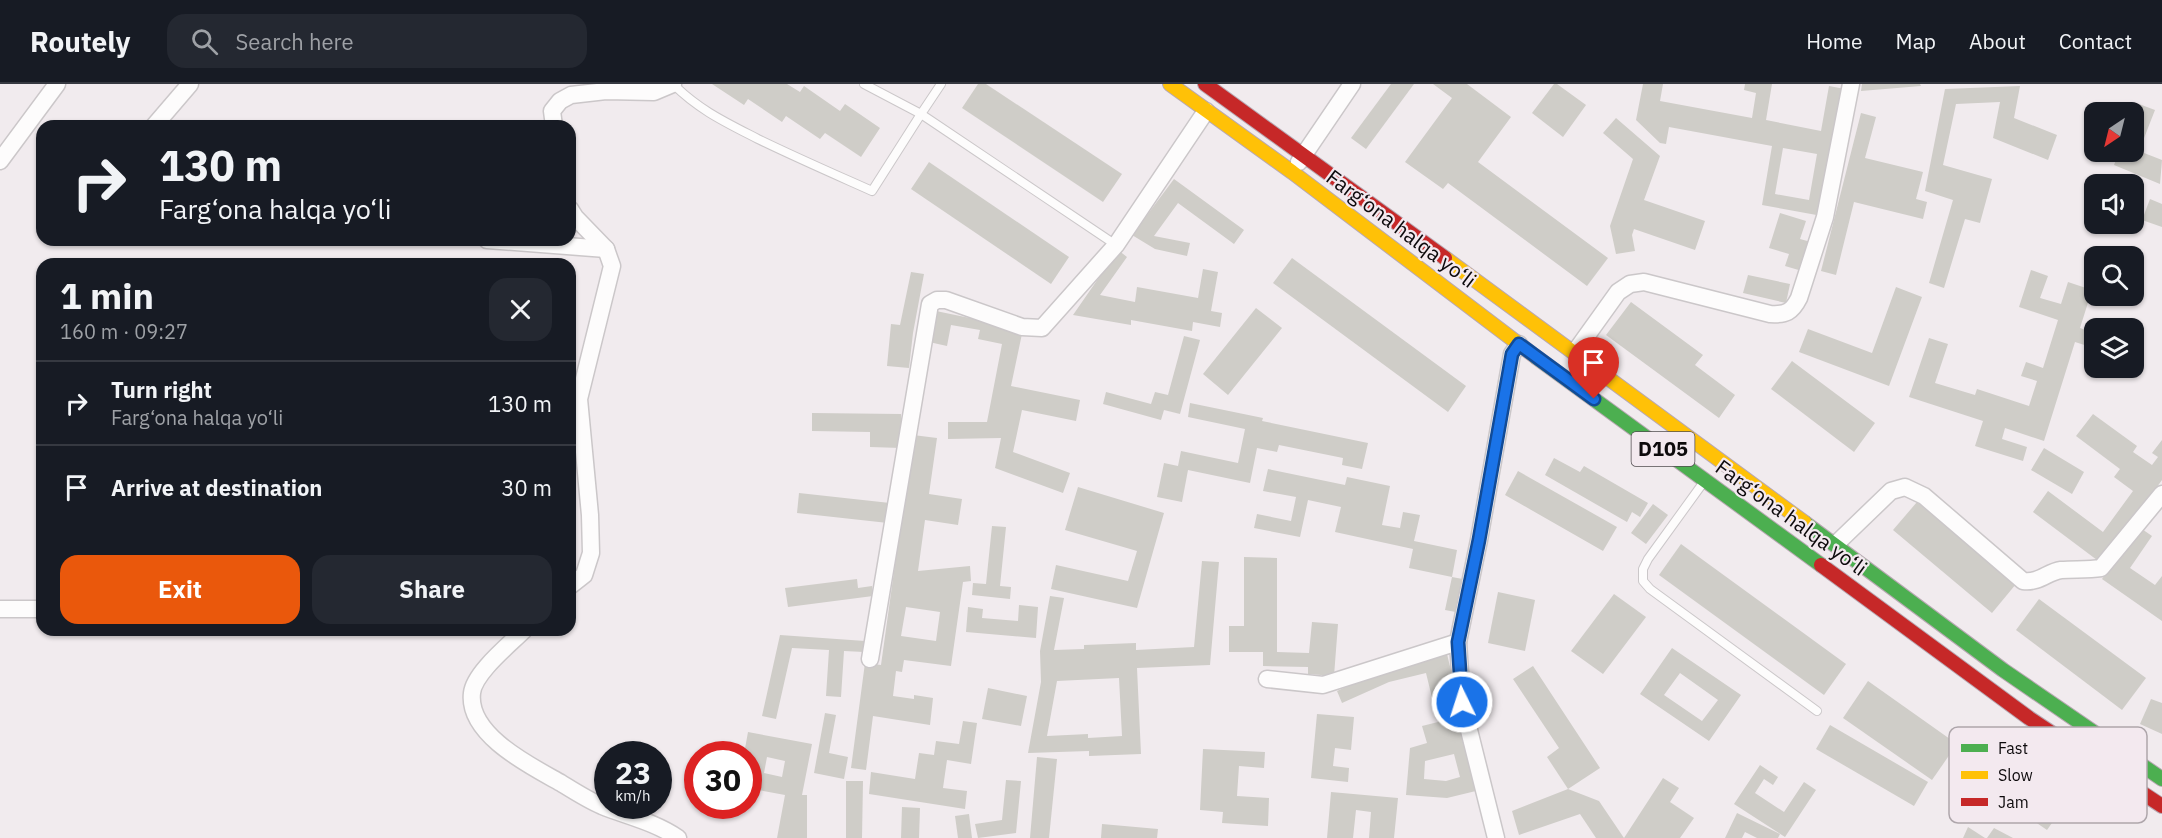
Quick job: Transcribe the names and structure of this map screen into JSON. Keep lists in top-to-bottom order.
{
  "streets": {
    "highway": ["Farg‘ona halqa yo‘li", "D105"]
  },
  "legend": ["Fast", "Slow", "Jam"],
  "north": "bottom left",
  "page": {
    "header": "Routely",
    "search": "Search here",
    "nav": [
      "Home",
      "Map",
      "About",
      "Contact"
    ],
    "turn": ["130 m", "Farg‘ona halqa yo‘li"],
    "heading": ["1 min", "160 m · 09:27"],
    "list": [
      {
        "name": "Turn right",
        "note": "Farg‘ona halqa yo‘li",
        "value": "130 m"
      },
      {
        "name": "Arrive at destination",
        "value": "30 m"
      }
    ],
    "buttons": ["Exit", "Share"],
    "speed": "23 km/h",
    "limit": "30"
  }
}
